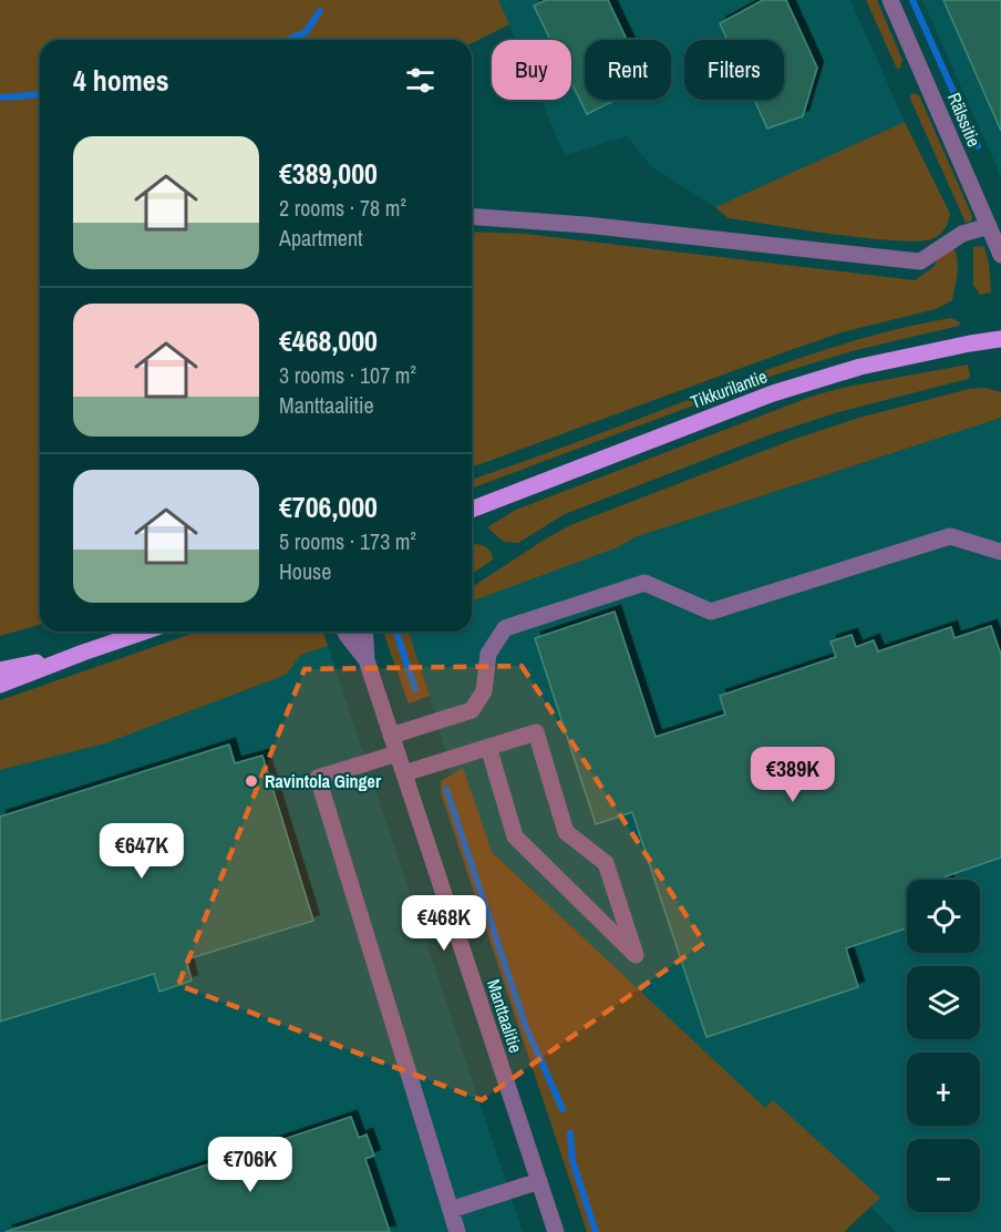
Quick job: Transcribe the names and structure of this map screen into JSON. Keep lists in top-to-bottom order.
{
  "streets": {
    "main road": ["Tikkurilantie"],
    "street": ["Rälssitie", "Manttaalitie"]
  },
  "places": ["Ravintola Ginger"],
  "page": {
    "chip": ["Buy", "Rent", "Filters"],
    "heading": "4 homes",
    "list": [
      {
        "name": "€389,000",
        "note": "2 rooms · 78 m² · Apartment"
      },
      {
        "name": "€468,000",
        "note": "3 rooms · 107 m² · Manttaalitie"
      },
      {
        "name": "€706,000",
        "note": "5 rooms · 173 m² · House"
      }
    ],
    "price": [
      "€389K",
      "€647K",
      "€468K",
      "€706K"
    ],
    "map_buttons": ["+", "−"]
  }
}
